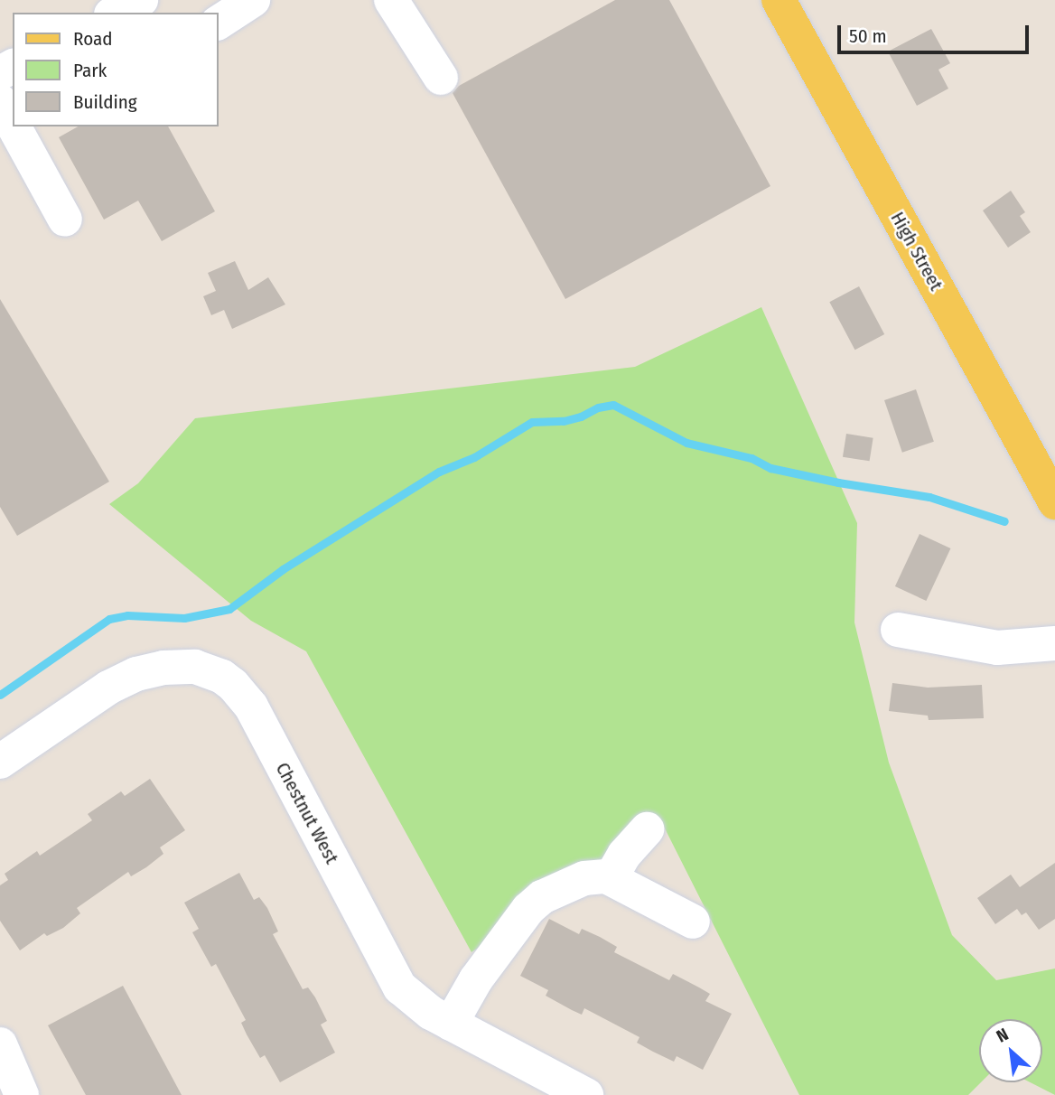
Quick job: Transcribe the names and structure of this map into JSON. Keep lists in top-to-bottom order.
{
  "streets": {
    "main road": ["High Street"],
    "street": ["Chestnut West"]
  },
  "legend": ["Road", "Park", "Building"],
  "scale_bar": "50 m",
  "north": "top left"
}
